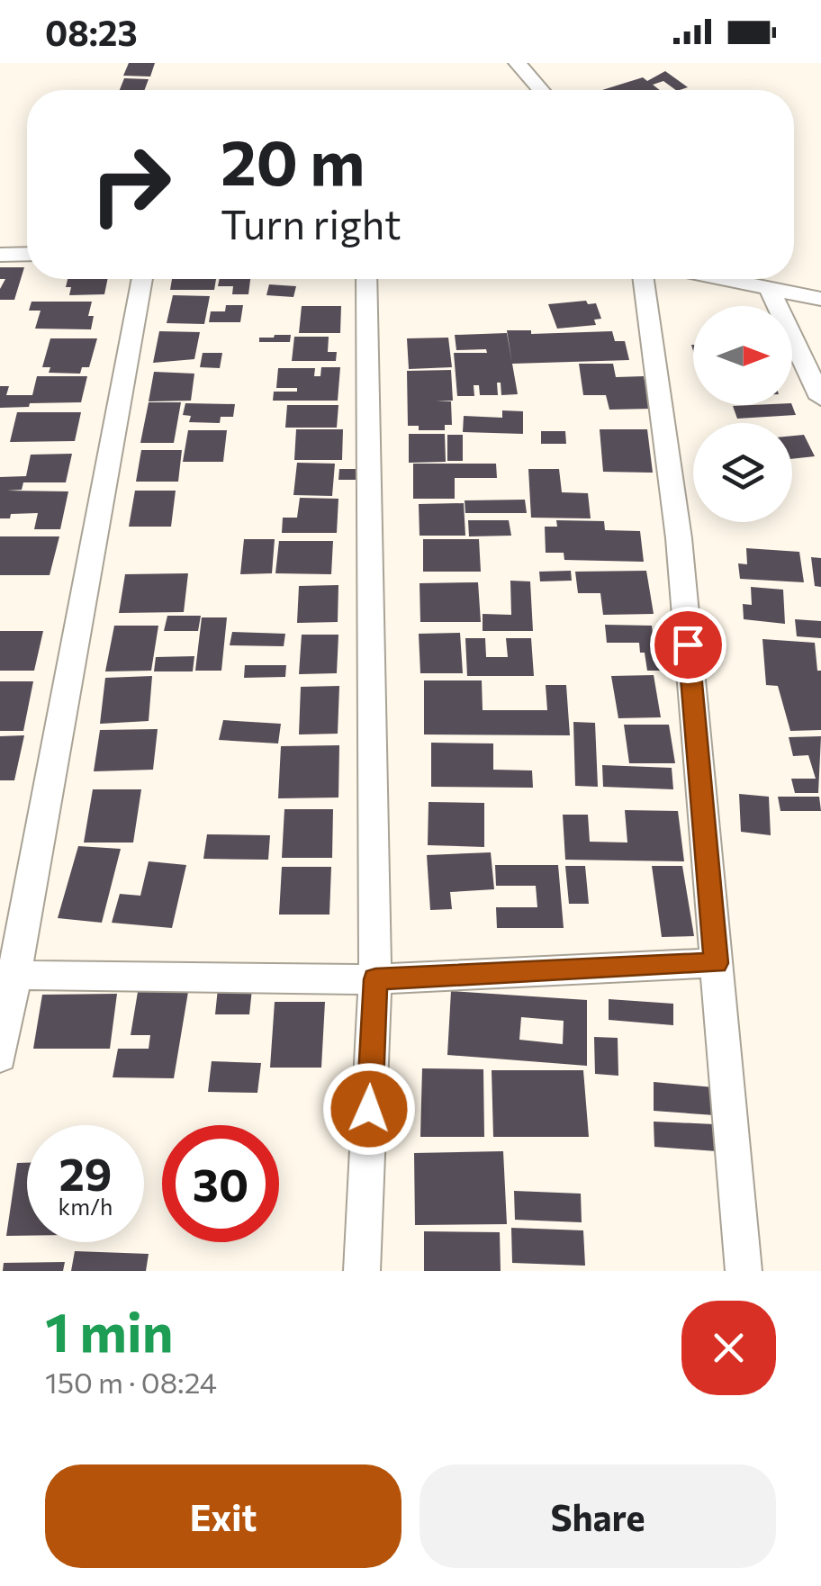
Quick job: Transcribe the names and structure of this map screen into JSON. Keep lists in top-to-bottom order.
{
  "north": "right",
  "page": {
    "status": "08:23",
    "turn": ["20 m", "Turn right"],
    "speed": "29 km/h",
    "limit": "30",
    "heading": ["1 min", "150 m · 08:24"],
    "buttons": ["Exit", "Share"]
  }
}
